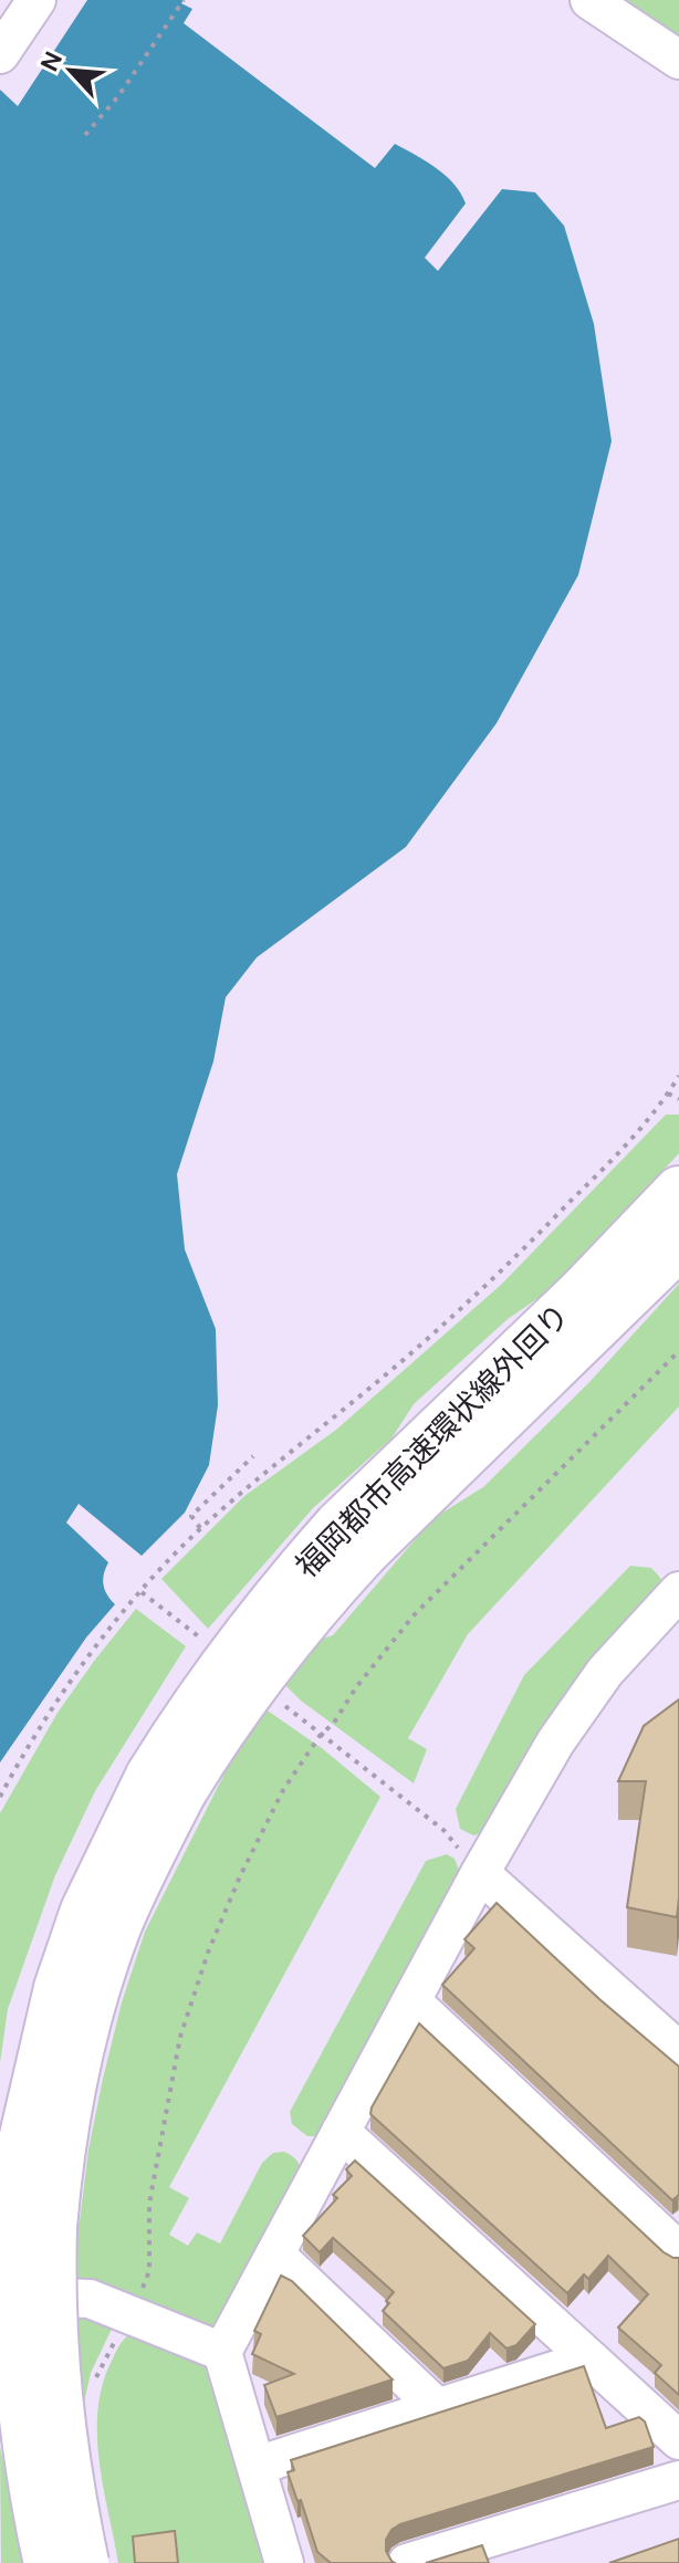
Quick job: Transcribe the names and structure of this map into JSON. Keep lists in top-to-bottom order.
{
  "streets": {
    "highway": ["福岡都市高速環状線外回り"]
  },
  "north": "top left"
}
